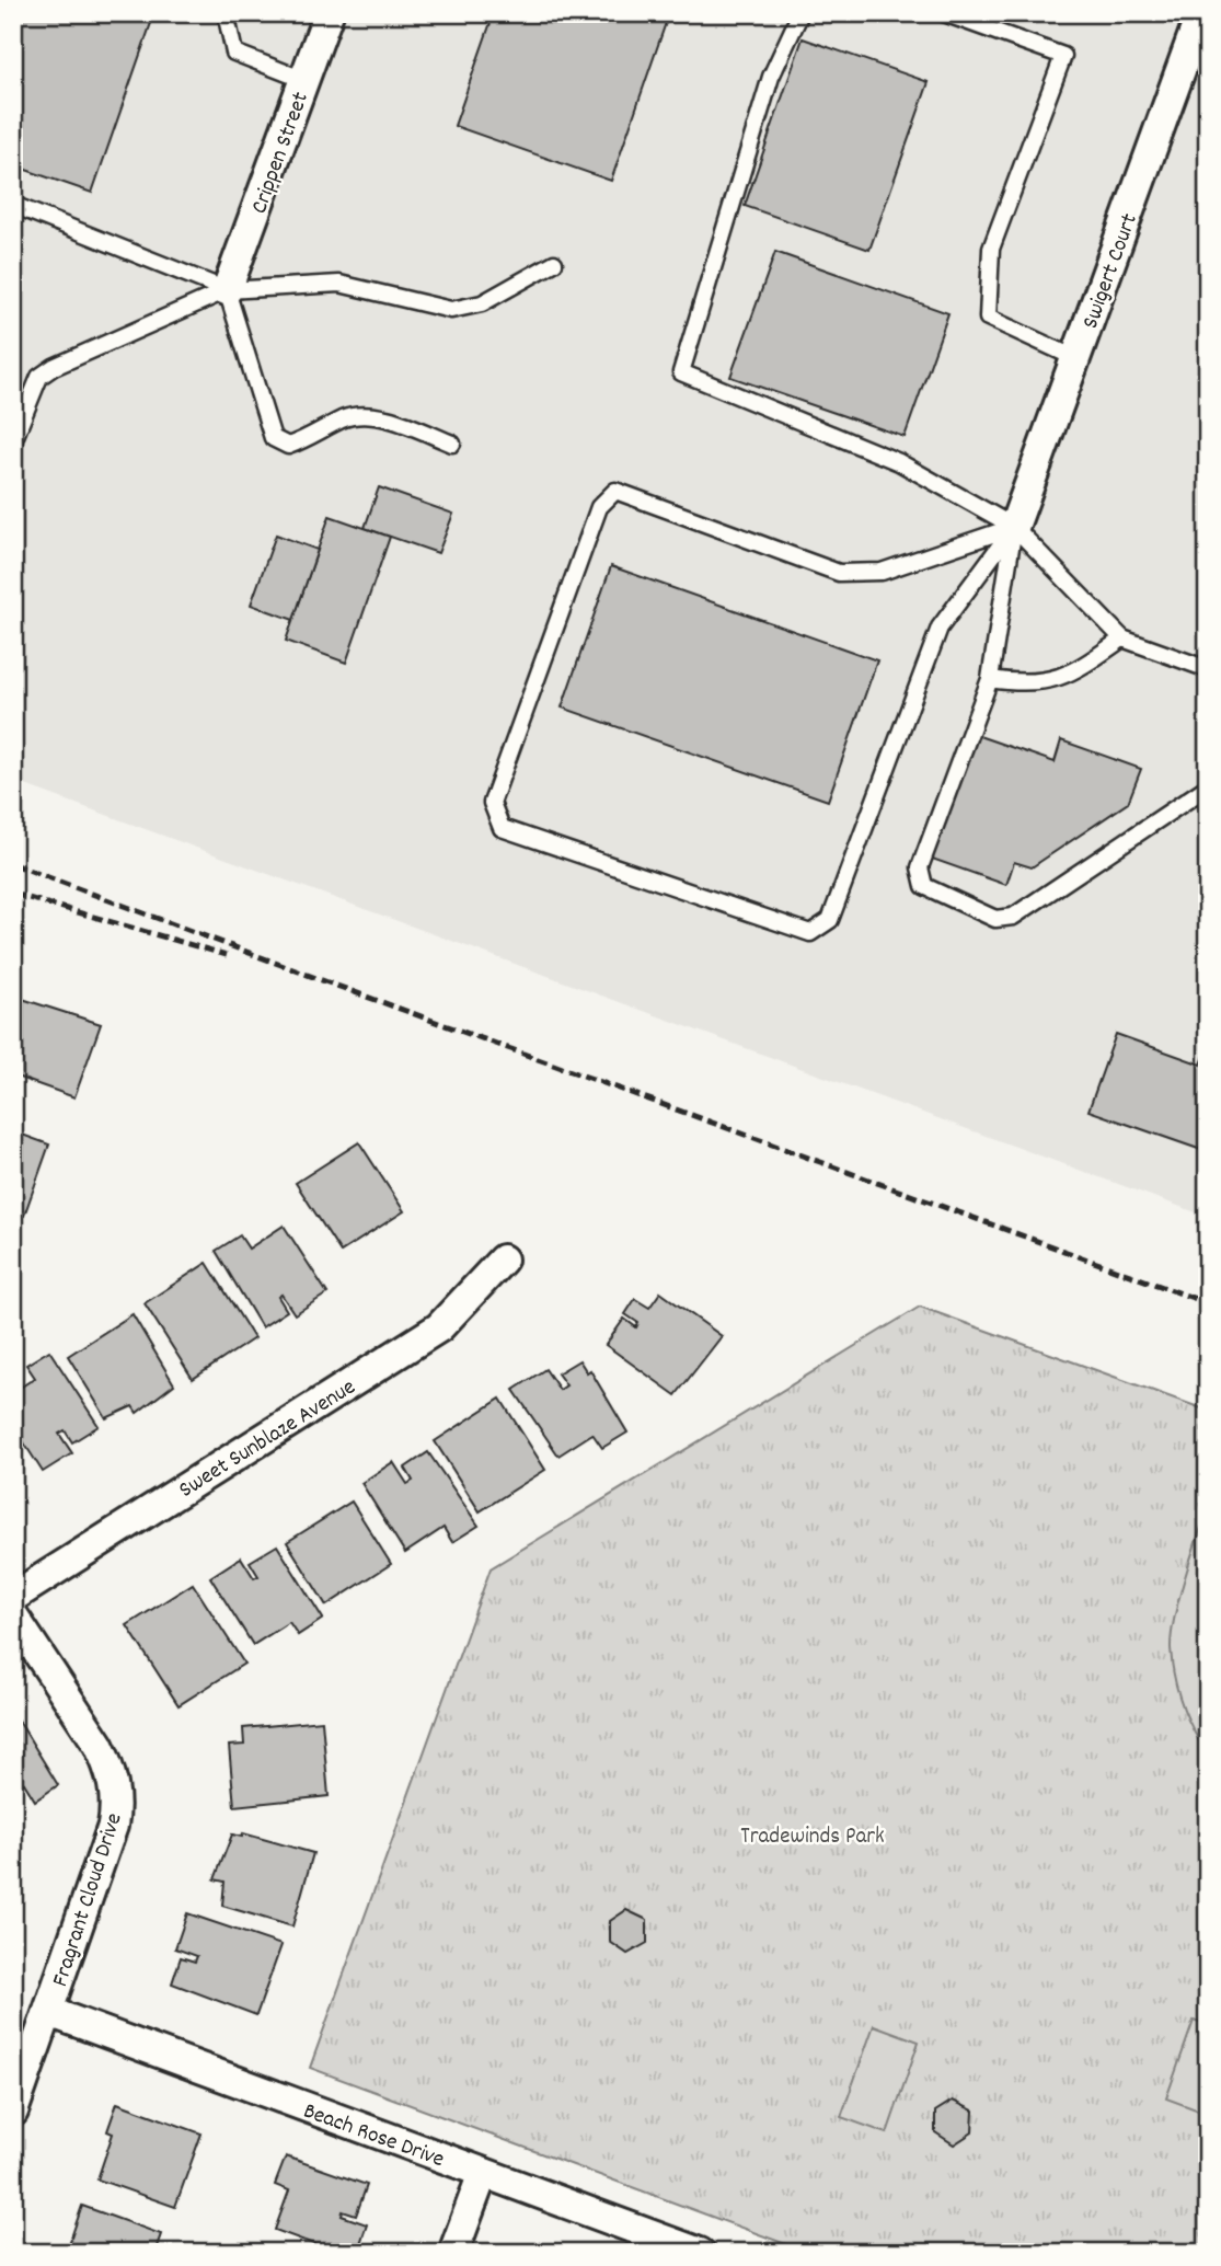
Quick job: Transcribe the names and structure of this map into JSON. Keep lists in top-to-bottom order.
{
  "streets": {
    "street": [
      "Crippen Street",
      "Swigert Court",
      "Sweet Sunblaze Avenue",
      "Fragrant Cloud Drive",
      "Beach Rose Drive"
    ]
  },
  "crossings": [
    ["Fragrant Cloud Drive", "Beach Rose Drive"]
  ],
  "parks": ["Tradewinds Park"]
}
